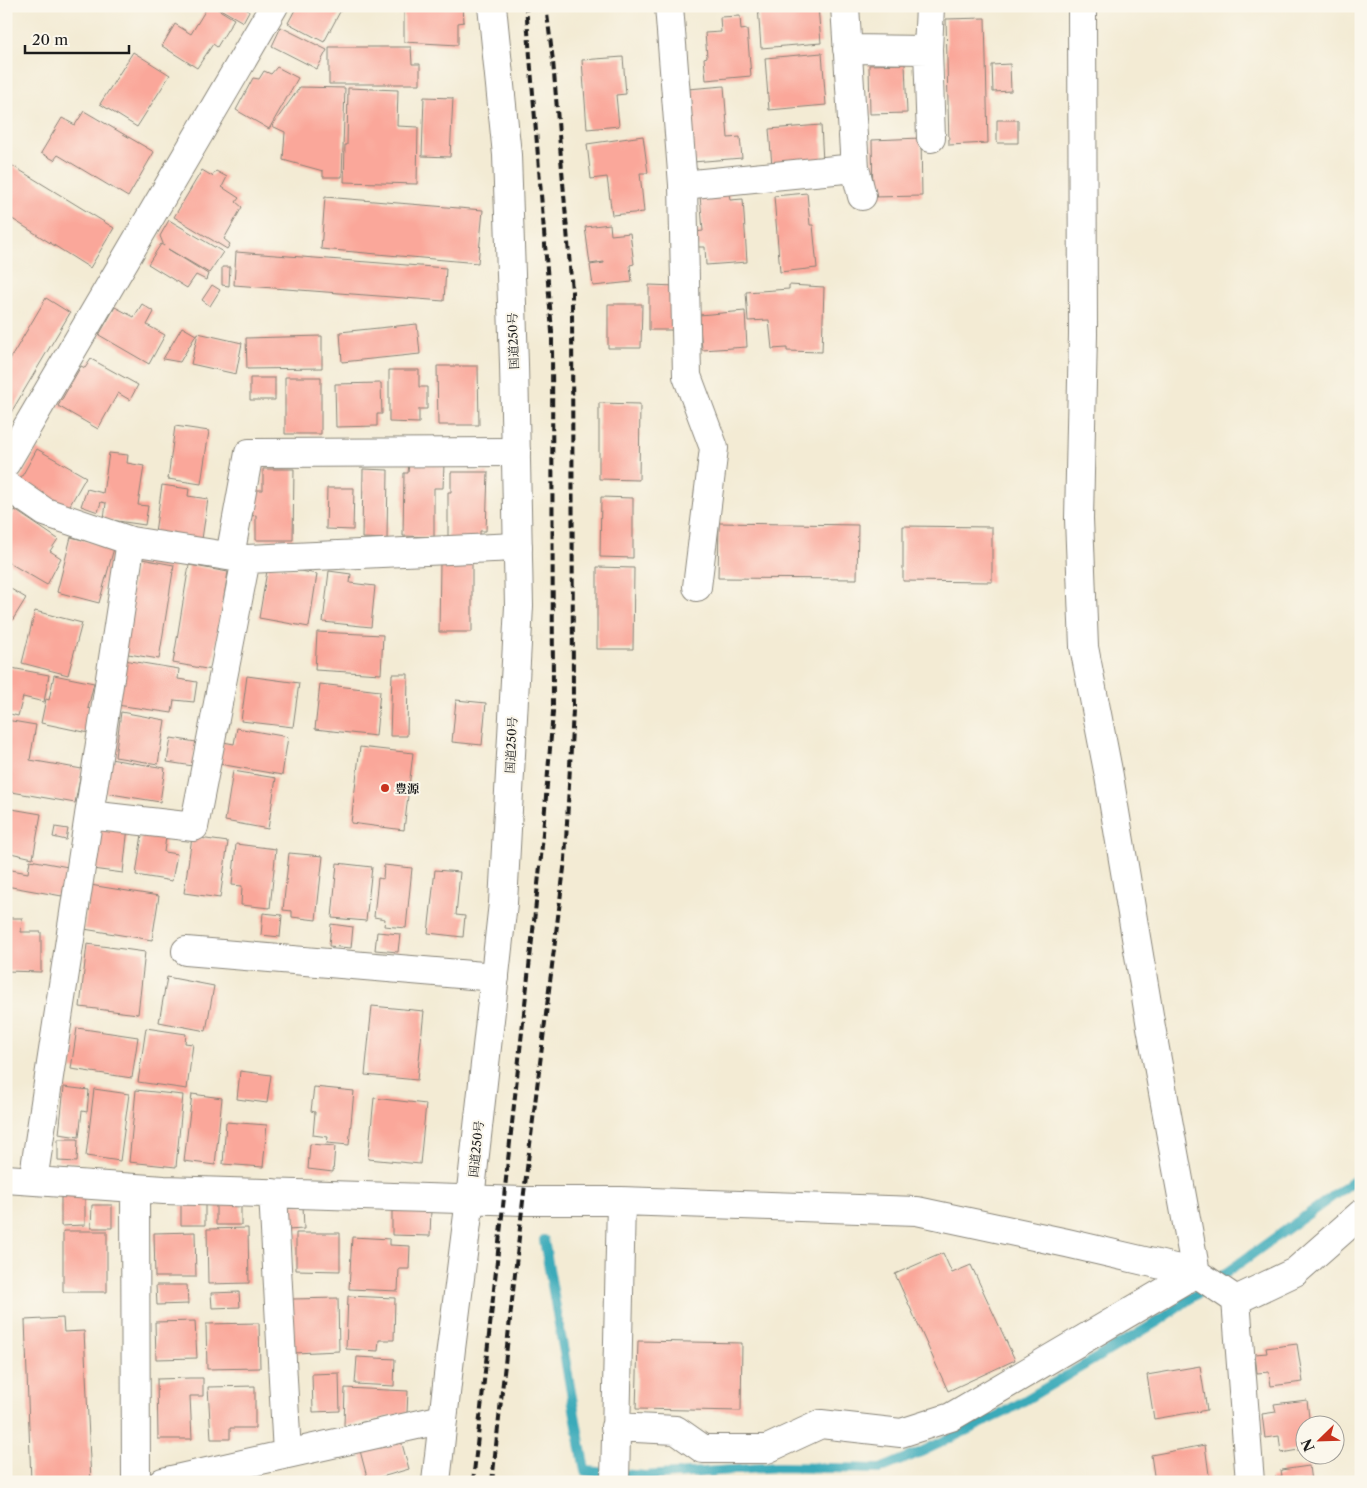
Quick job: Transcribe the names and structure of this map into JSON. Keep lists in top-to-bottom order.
{
  "streets": {
    "main road": ["国道250号"]
  },
  "places": ["豊源"],
  "scale_bar": "20 m",
  "north": "bottom left"
}
